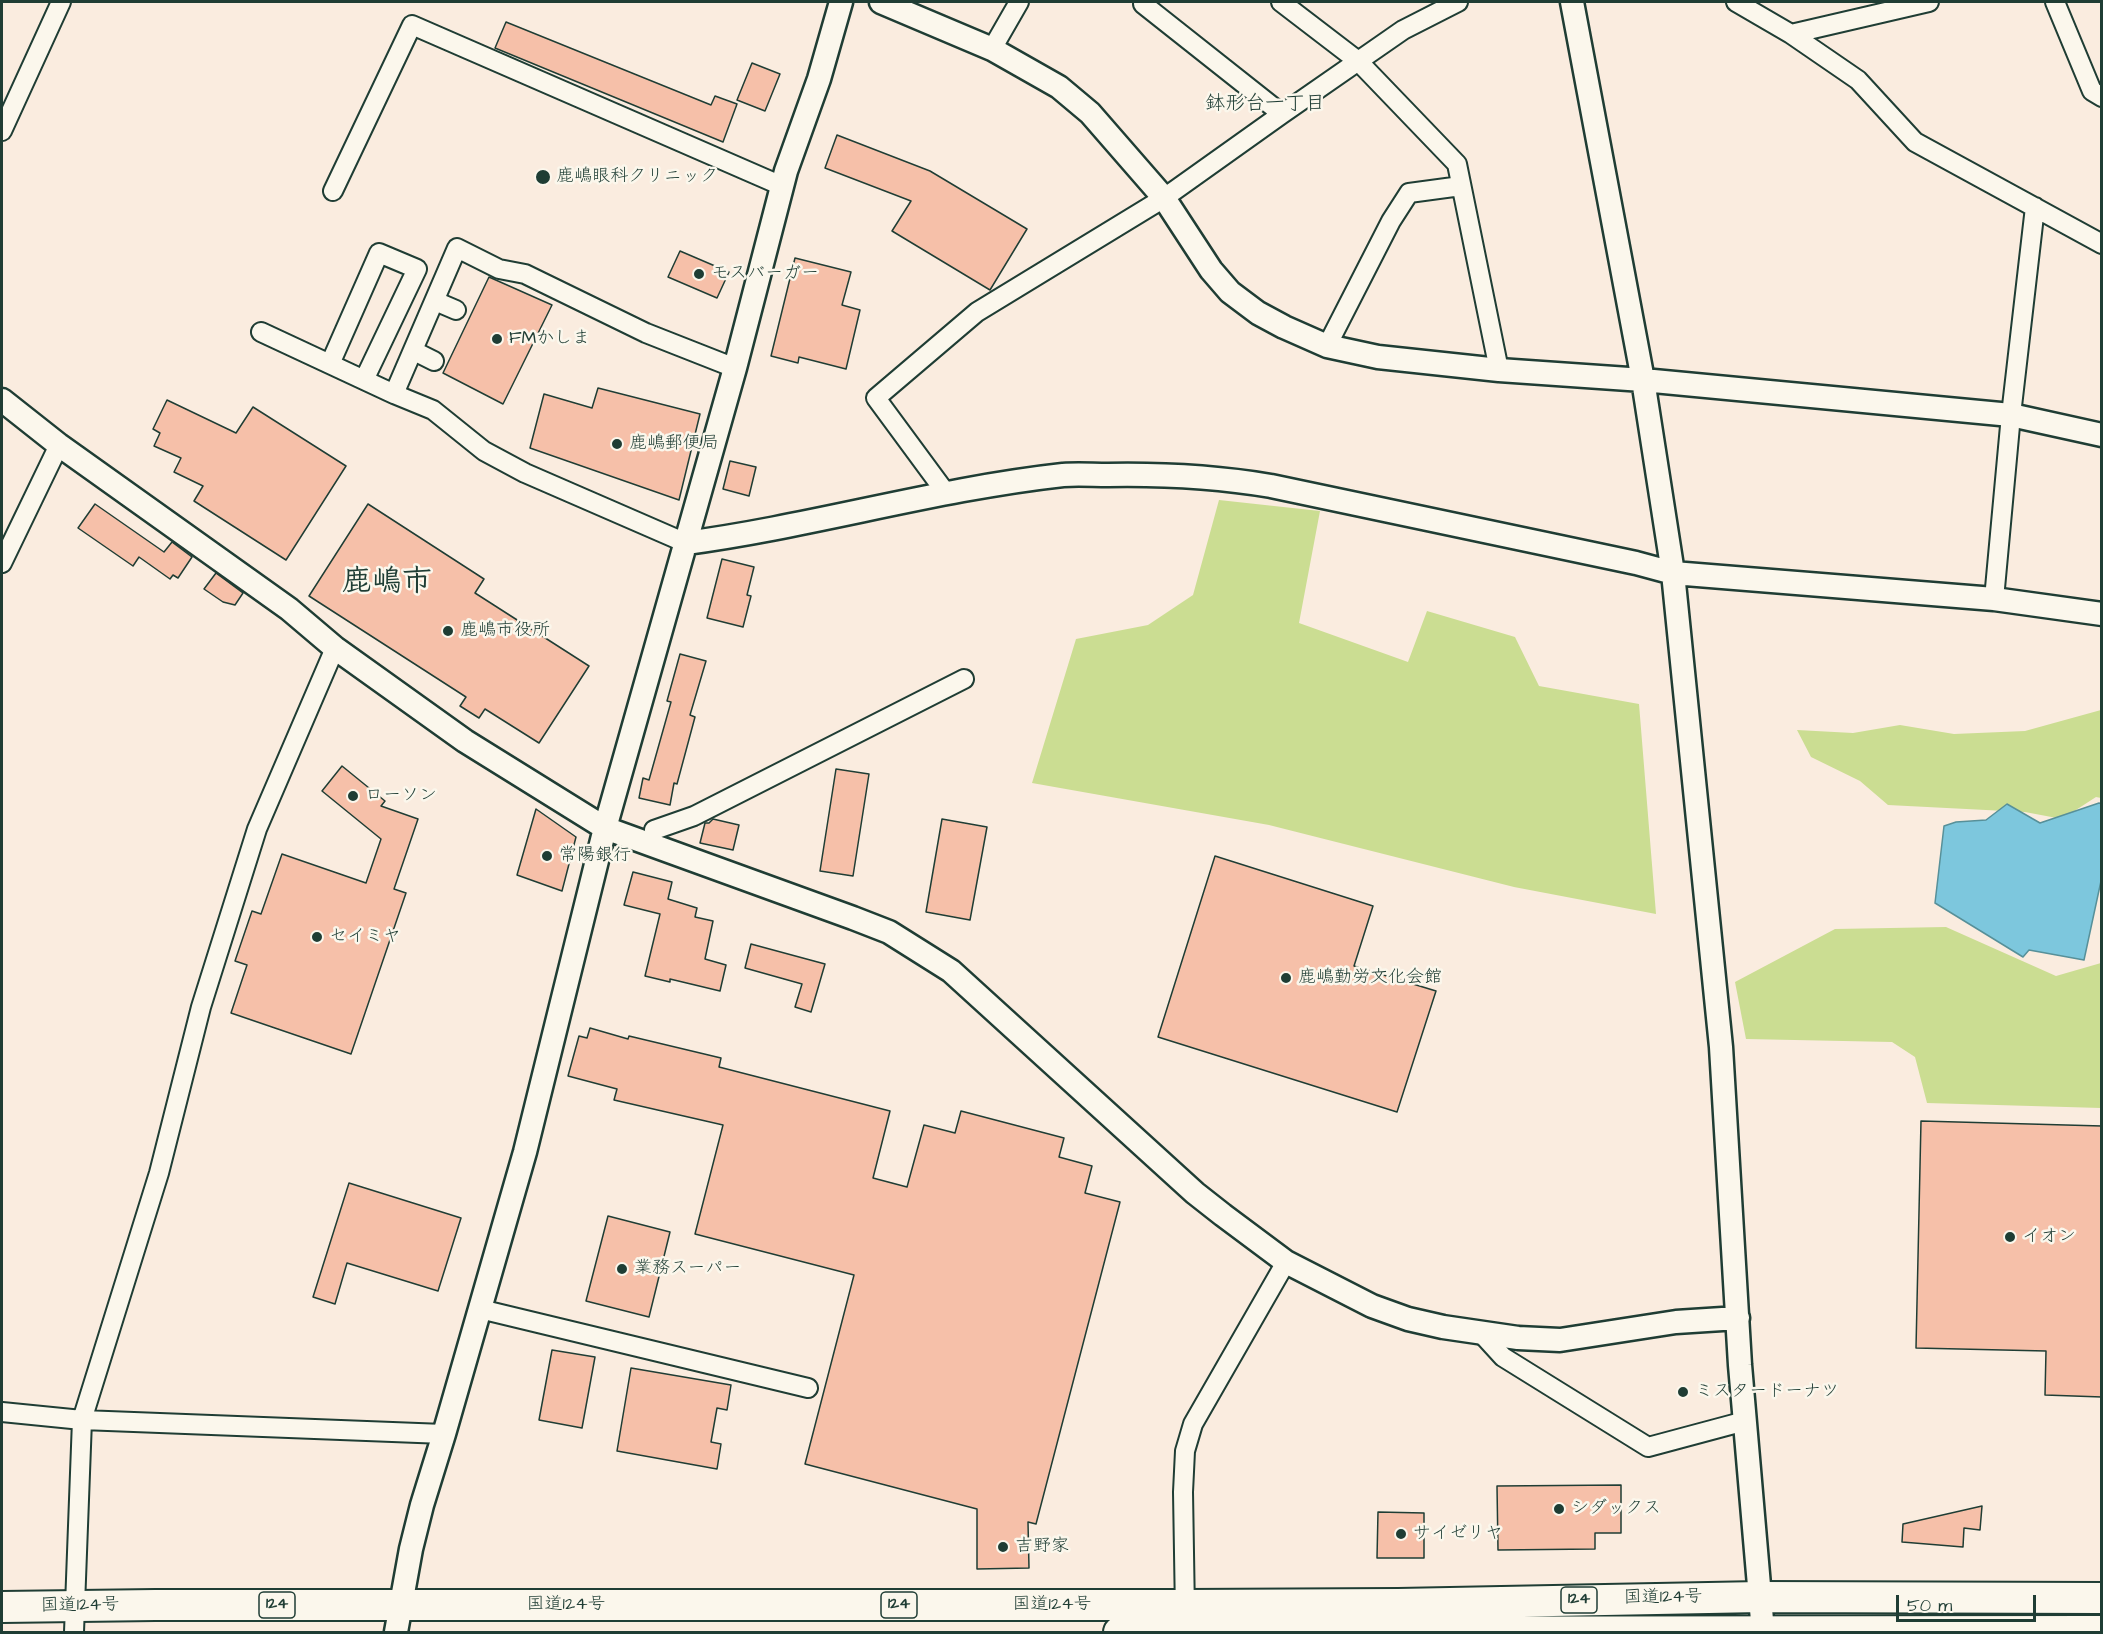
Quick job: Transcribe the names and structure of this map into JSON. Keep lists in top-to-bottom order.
{
  "streets": {
    "highway": ["国道124号", "124"]
  },
  "districts": ["鉢形台一丁目", "鹿嶋市"],
  "places": [
    "鹿嶋眼科クリニック",
    "モスバーガー",
    "FMかしま",
    "鹿嶋郵便局",
    "鹿嶋市役所",
    "ローソン",
    "常陽銀行",
    "セイミヤ",
    "鹿嶋勤労文化会館",
    "イオン",
    "業務スーパー",
    "ミスタードーナツ",
    "シダックス",
    "サイゼリヤ",
    "吉野家"
  ],
  "scale_bar": "50 m"
}
